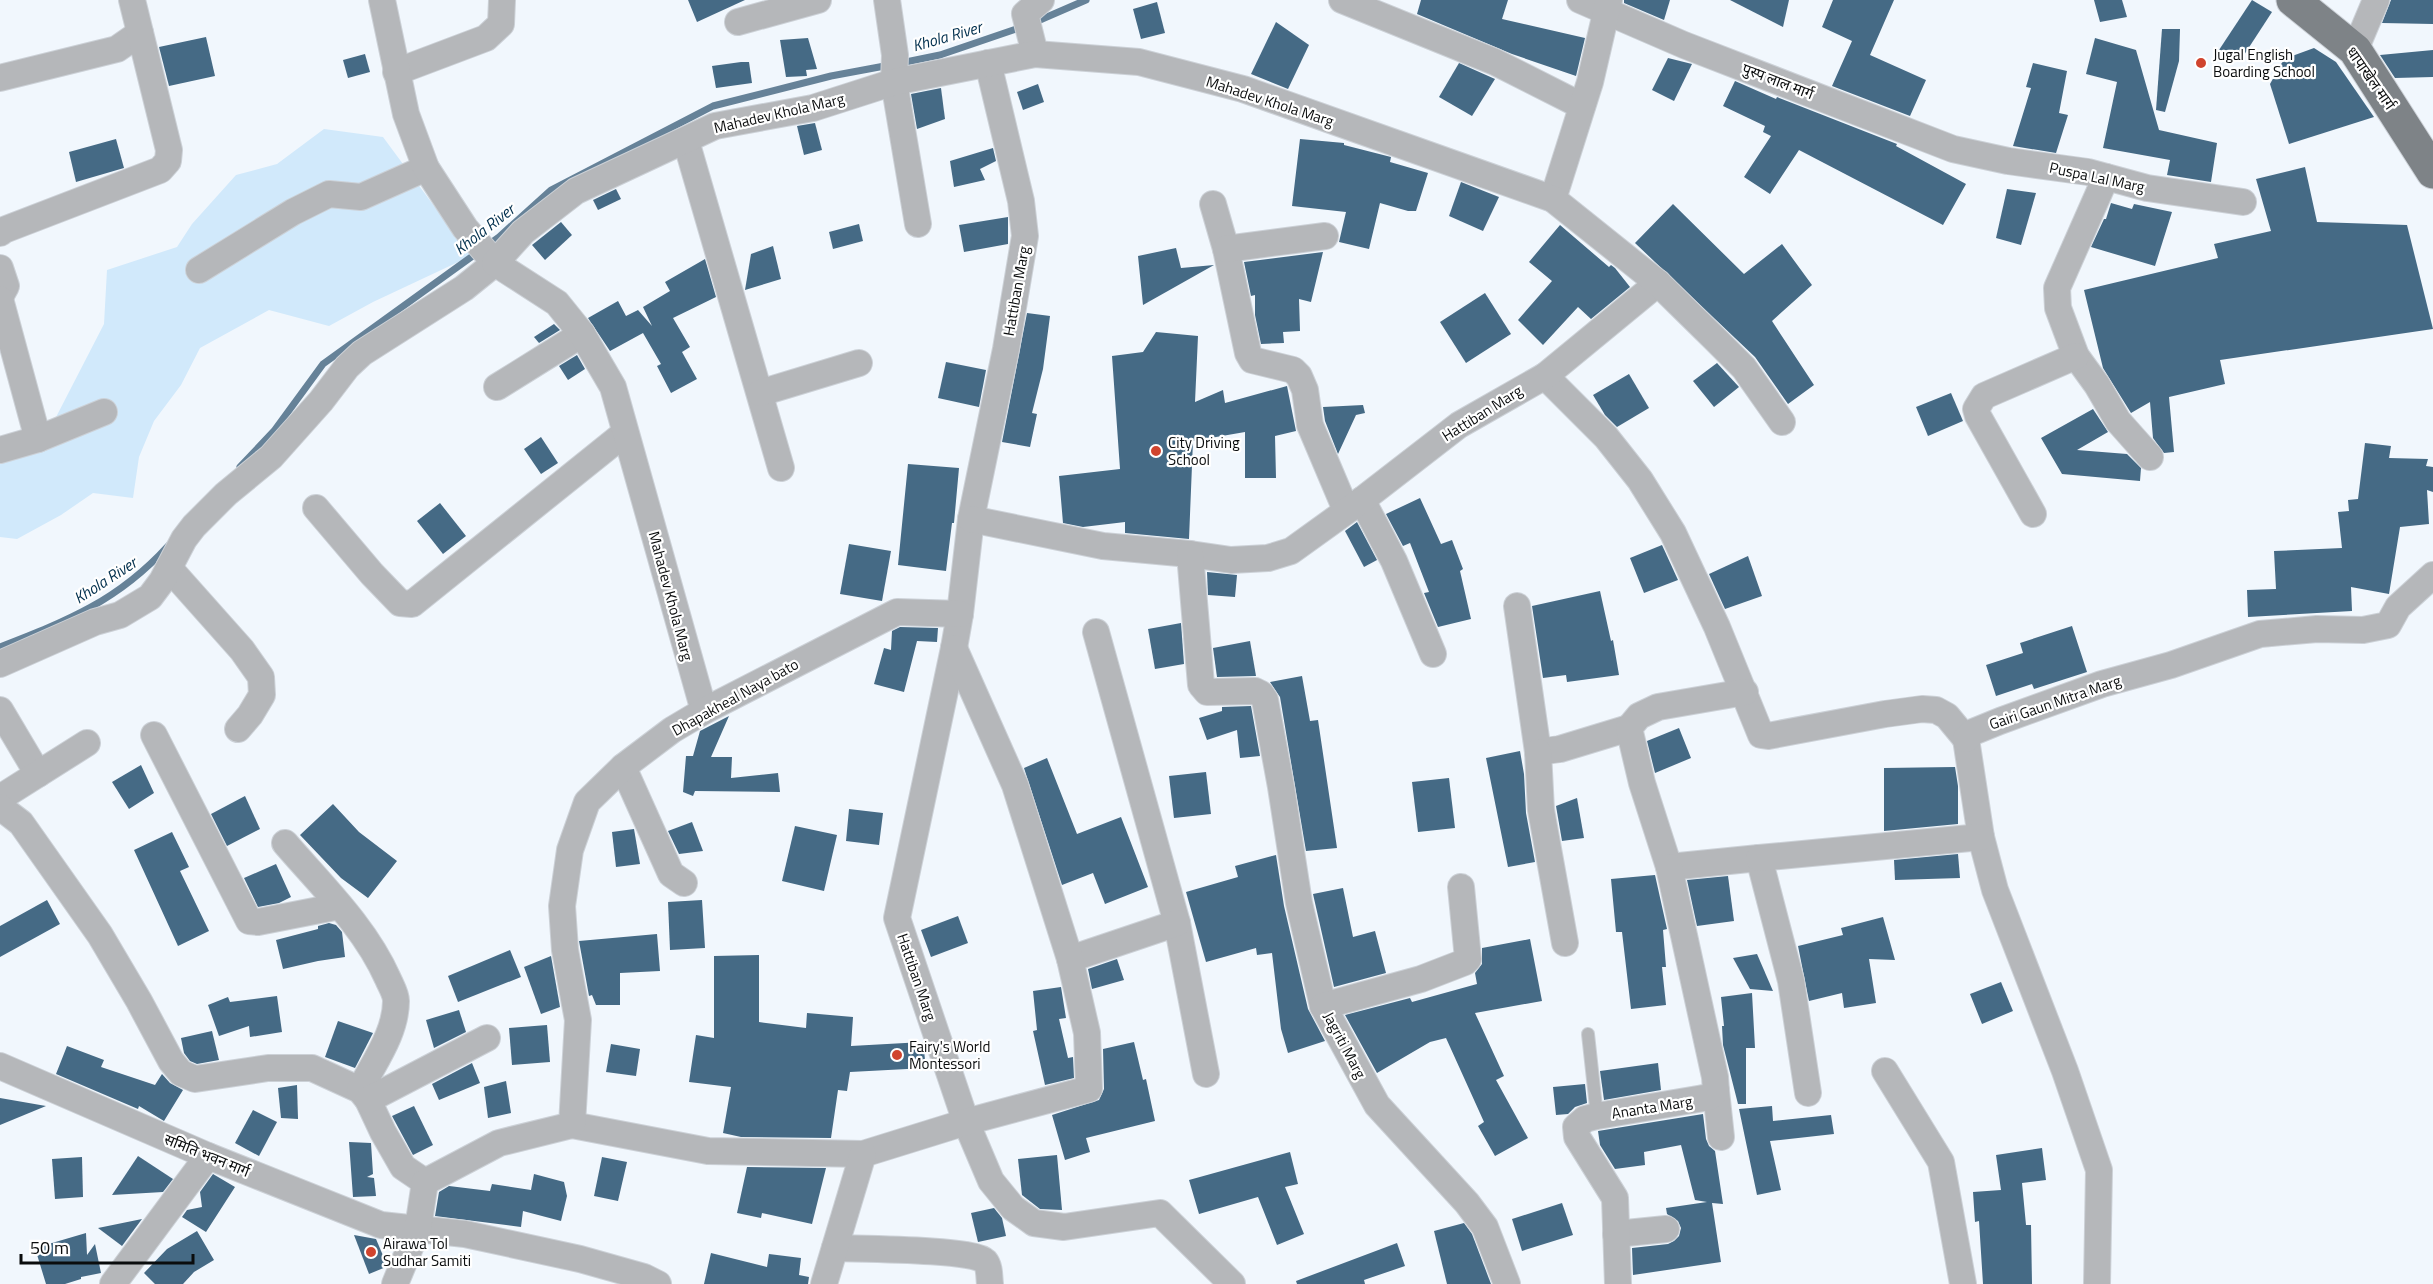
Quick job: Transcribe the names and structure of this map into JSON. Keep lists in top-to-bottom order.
{
  "streets": {
    "main road": ["धापाखेल मार्ग"],
    "street": [
      "पुस्प लाल मार्ग",
      "Mahadev Khola Marg",
      "Puspa Lal Marg",
      "Hattiban Marg",
      "Dhapakheal Naya bato",
      "Gairi Gaun Mitra Marg",
      "Jagriti Marg",
      "Ananta Marg",
      "समिति भवन मार्ग"
    ]
  },
  "crossings": [
    ["पुस्प लाल मार्ग", "Puspa Lal Marg"],
    ["Mahadev Khola Marg", "Hattiban Marg"],
    ["Mahadev Khola Marg", "Dhapakheal Naya bato"],
    ["Hattiban Marg", "Dhapakheal Naya bato"],
    ["Hattiban Marg", "Jagriti Marg"]
  ],
  "water": ["Khola River"],
  "places": [
    "Jugal English Boarding School",
    "City Driving School",
    "Fairy's World Montessori",
    "Airawa Tol Sudhar Samiti"
  ],
  "scale_bar": "50 m"
}
